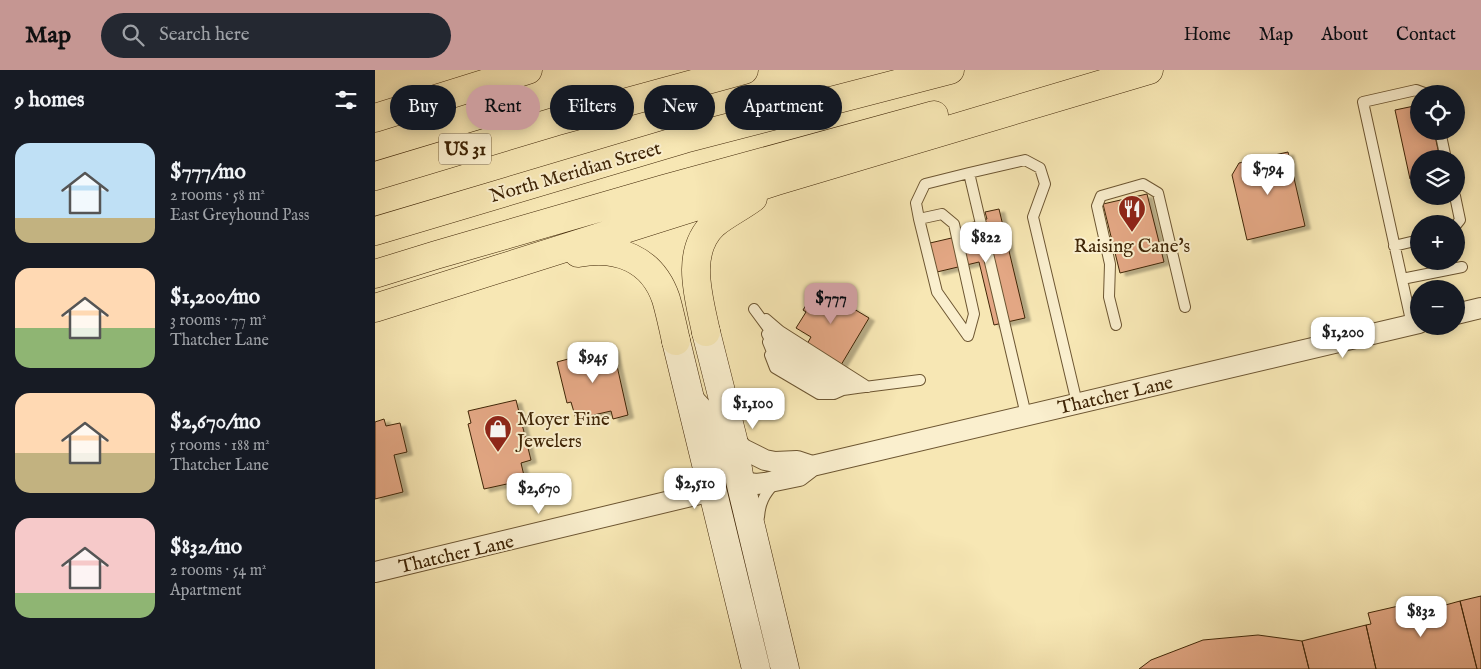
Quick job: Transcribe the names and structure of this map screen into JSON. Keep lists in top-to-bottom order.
{
  "streets": {
    "highway": ["US 31", "North Meridian Street"],
    "street": ["Thatcher Lane"]
  },
  "places": {
    "restaurant": ["Raising Cane's"],
    "shop": ["Moyer Fine Jewelers"]
  },
  "page": {
    "header": "Map",
    "search": "Search here",
    "nav": [
      "Home",
      "Map",
      "About",
      "Contact"
    ],
    "heading": "9 homes",
    "map_buttons": ["+", "−"],
    "chip": [
      "Buy",
      "Rent",
      "Filters",
      "New",
      "Apartment"
    ],
    "list": [
      {
        "name": "$777/mo",
        "note": "2 rooms · 58 m² · East Greyhound Pass"
      },
      {
        "name": "$1,200/mo",
        "note": "3 rooms · 77 m² · Thatcher Lane"
      },
      {
        "name": "$2,670/mo",
        "note": "5 rooms · 188 m² · Thatcher Lane"
      },
      {
        "name": "$832/mo",
        "note": "2 rooms · 54 m² · Apartment"
      }
    ],
    "price": [
      "$794",
      "$822",
      "$777",
      "$1,200",
      "$945",
      "$1,100",
      "$2,510",
      "$2,670",
      "$832"
    ]
  }
}
